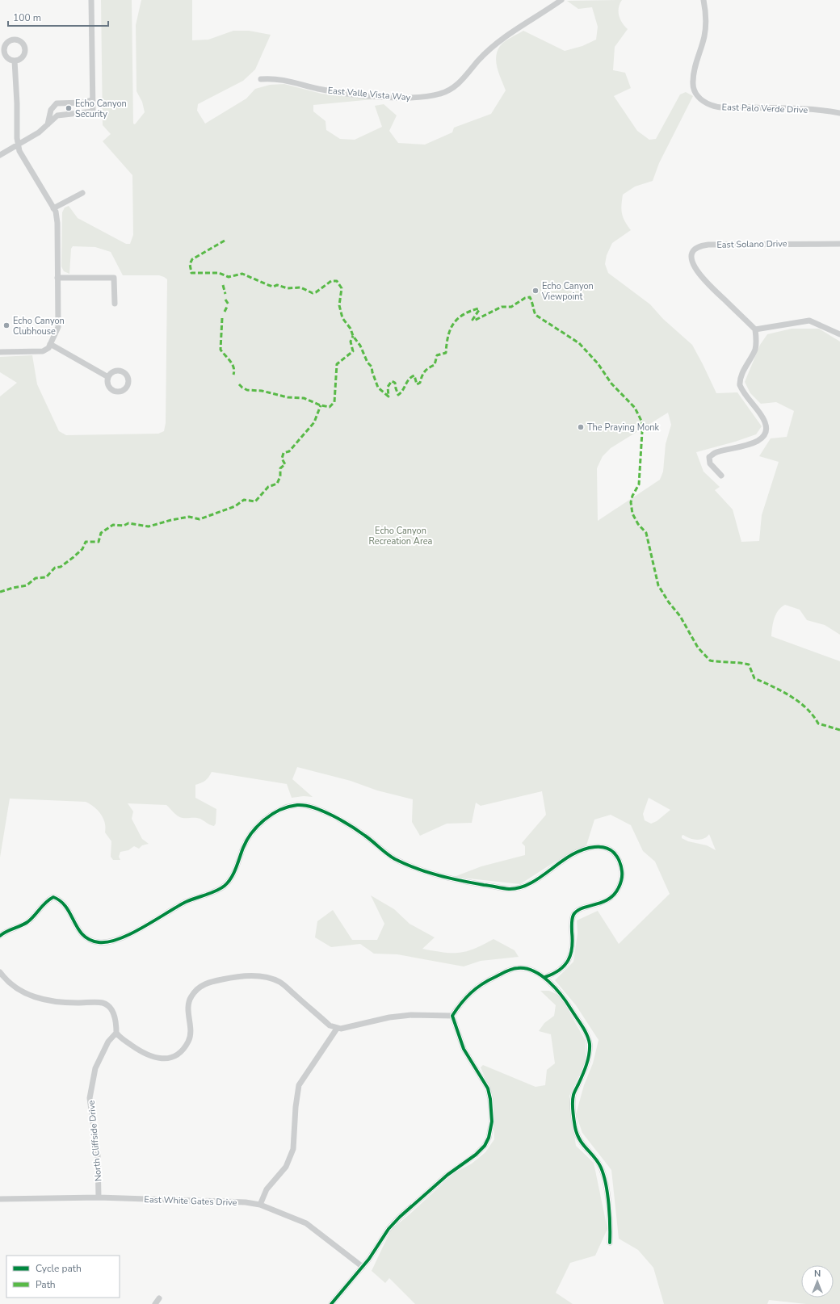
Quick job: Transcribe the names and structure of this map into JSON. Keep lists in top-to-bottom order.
{
  "streets": {
    "street": [
      "East Valle Vista Way",
      "East Palo Verde Drive",
      "East Solano Drive",
      "North Cliffside Drive",
      "East White Gates Drive"
    ]
  },
  "crossings": [
    ["North Cliffside Drive", "East White Gates Drive"]
  ],
  "parks": ["Echo Canyon Recreation Area"],
  "places": [
    "Echo Canyon Security",
    "Echo Canyon Viewpoint",
    "Echo Canyon Clubhouse",
    "The Praying Monk"
  ],
  "legend": ["Cycle path", "Path"],
  "scale_bar": "100 m",
  "north": "top"
}
